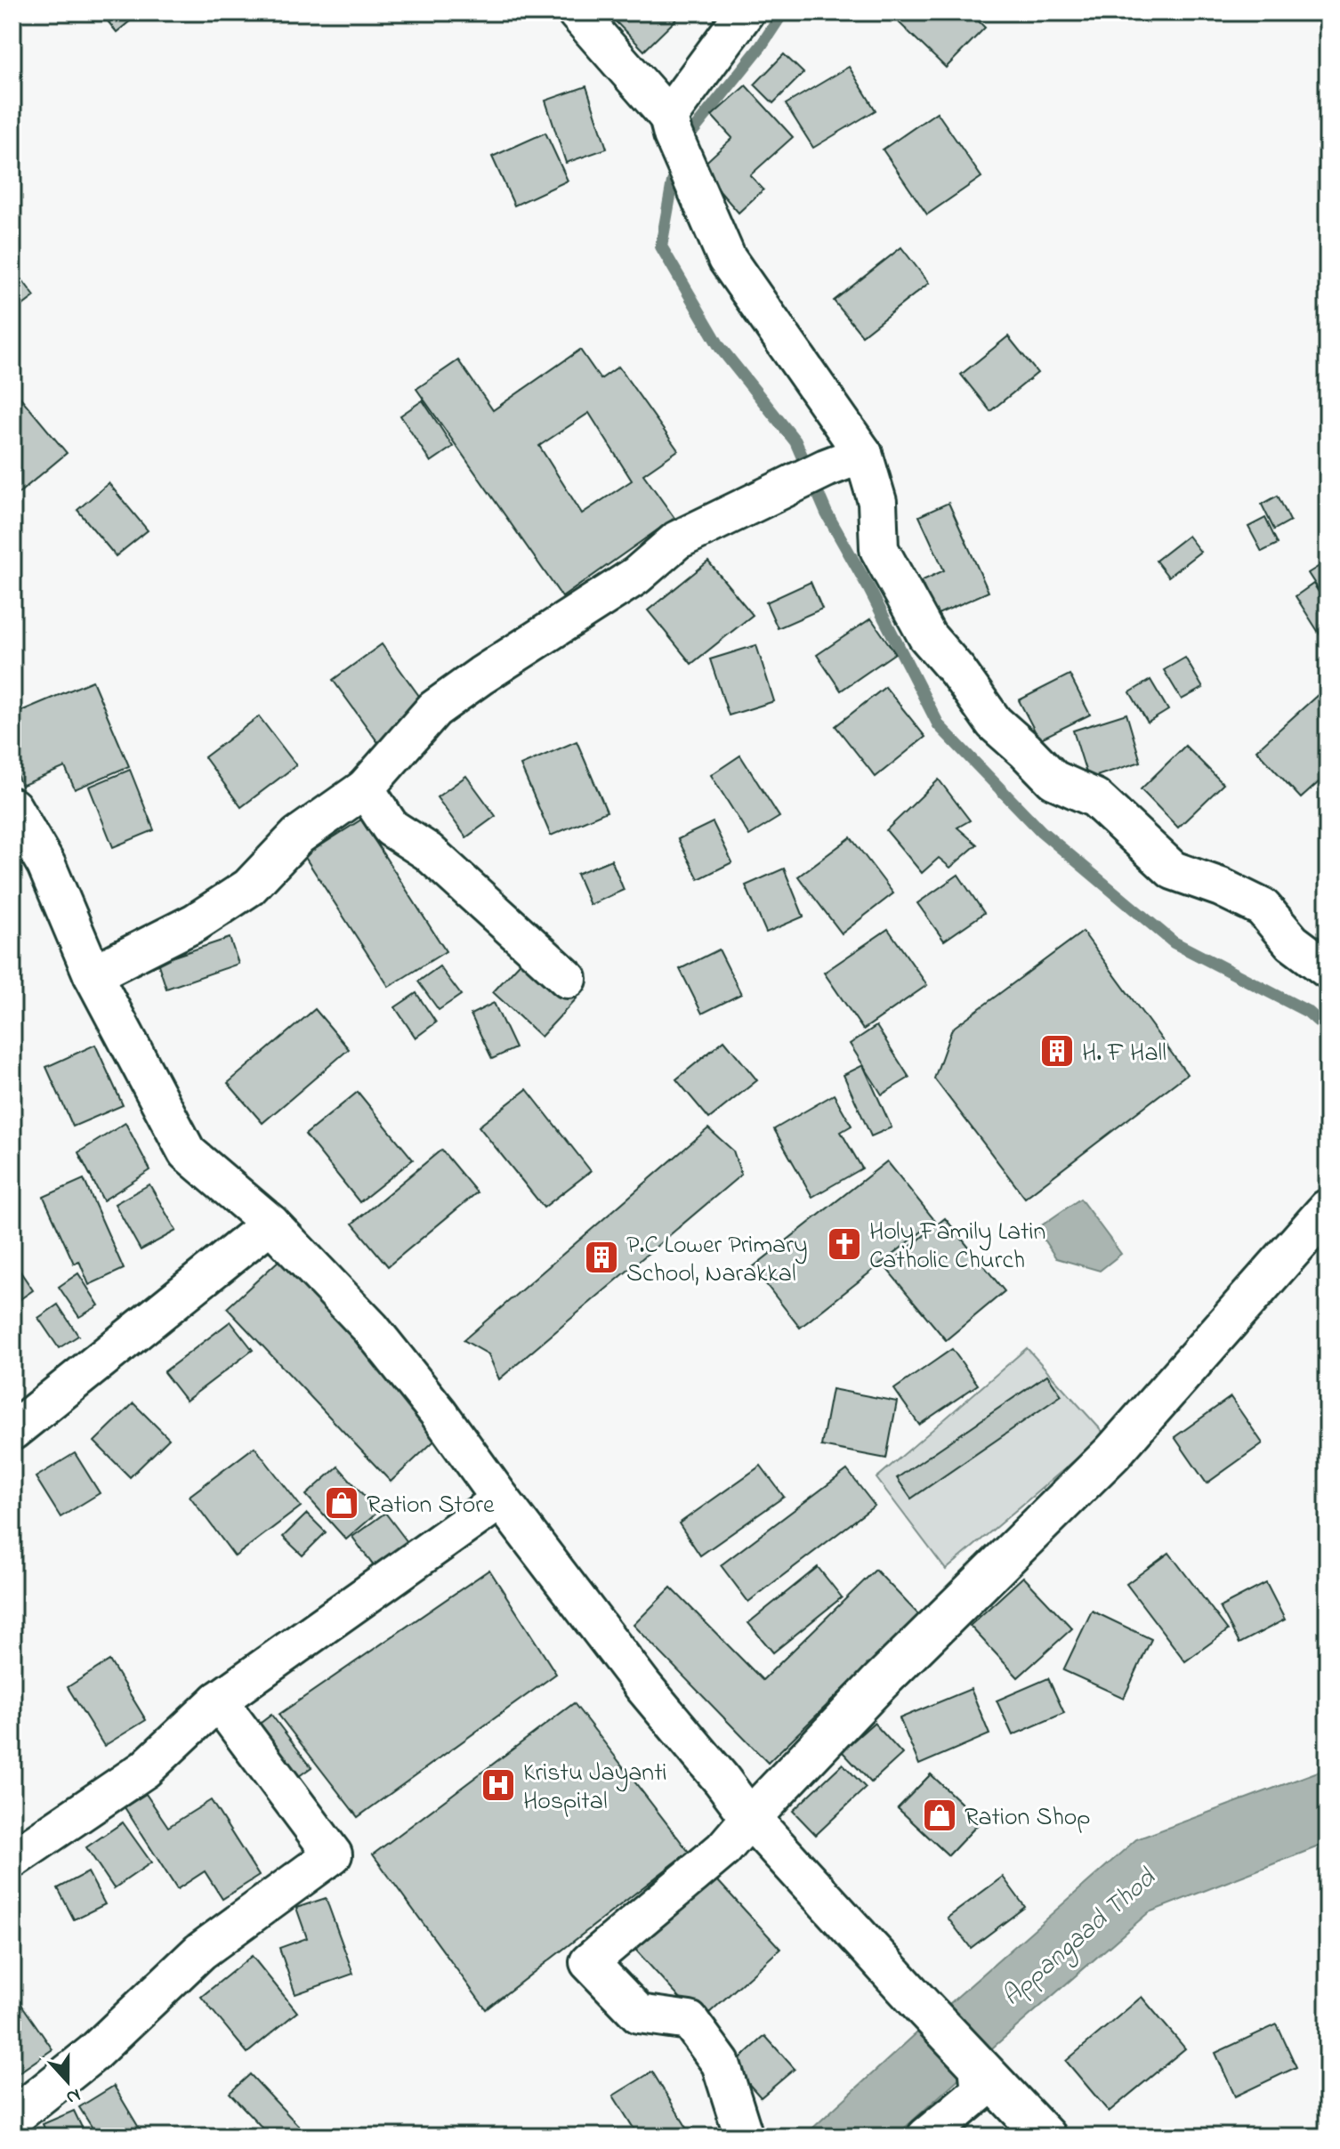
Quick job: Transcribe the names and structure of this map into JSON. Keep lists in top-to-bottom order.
{
  "water": ["Appangaad Thod"],
  "places": {
    "building": ["H. F Hall", "P.C Lower Primary School, Narakkal"],
    "church": ["Holy Family Latin Catholic Church"],
    "shop": ["Ration Store", "Ration Shop"],
    "hospital": ["Kristu Jayanti Hospital"]
  },
  "north": "bottom"
}
